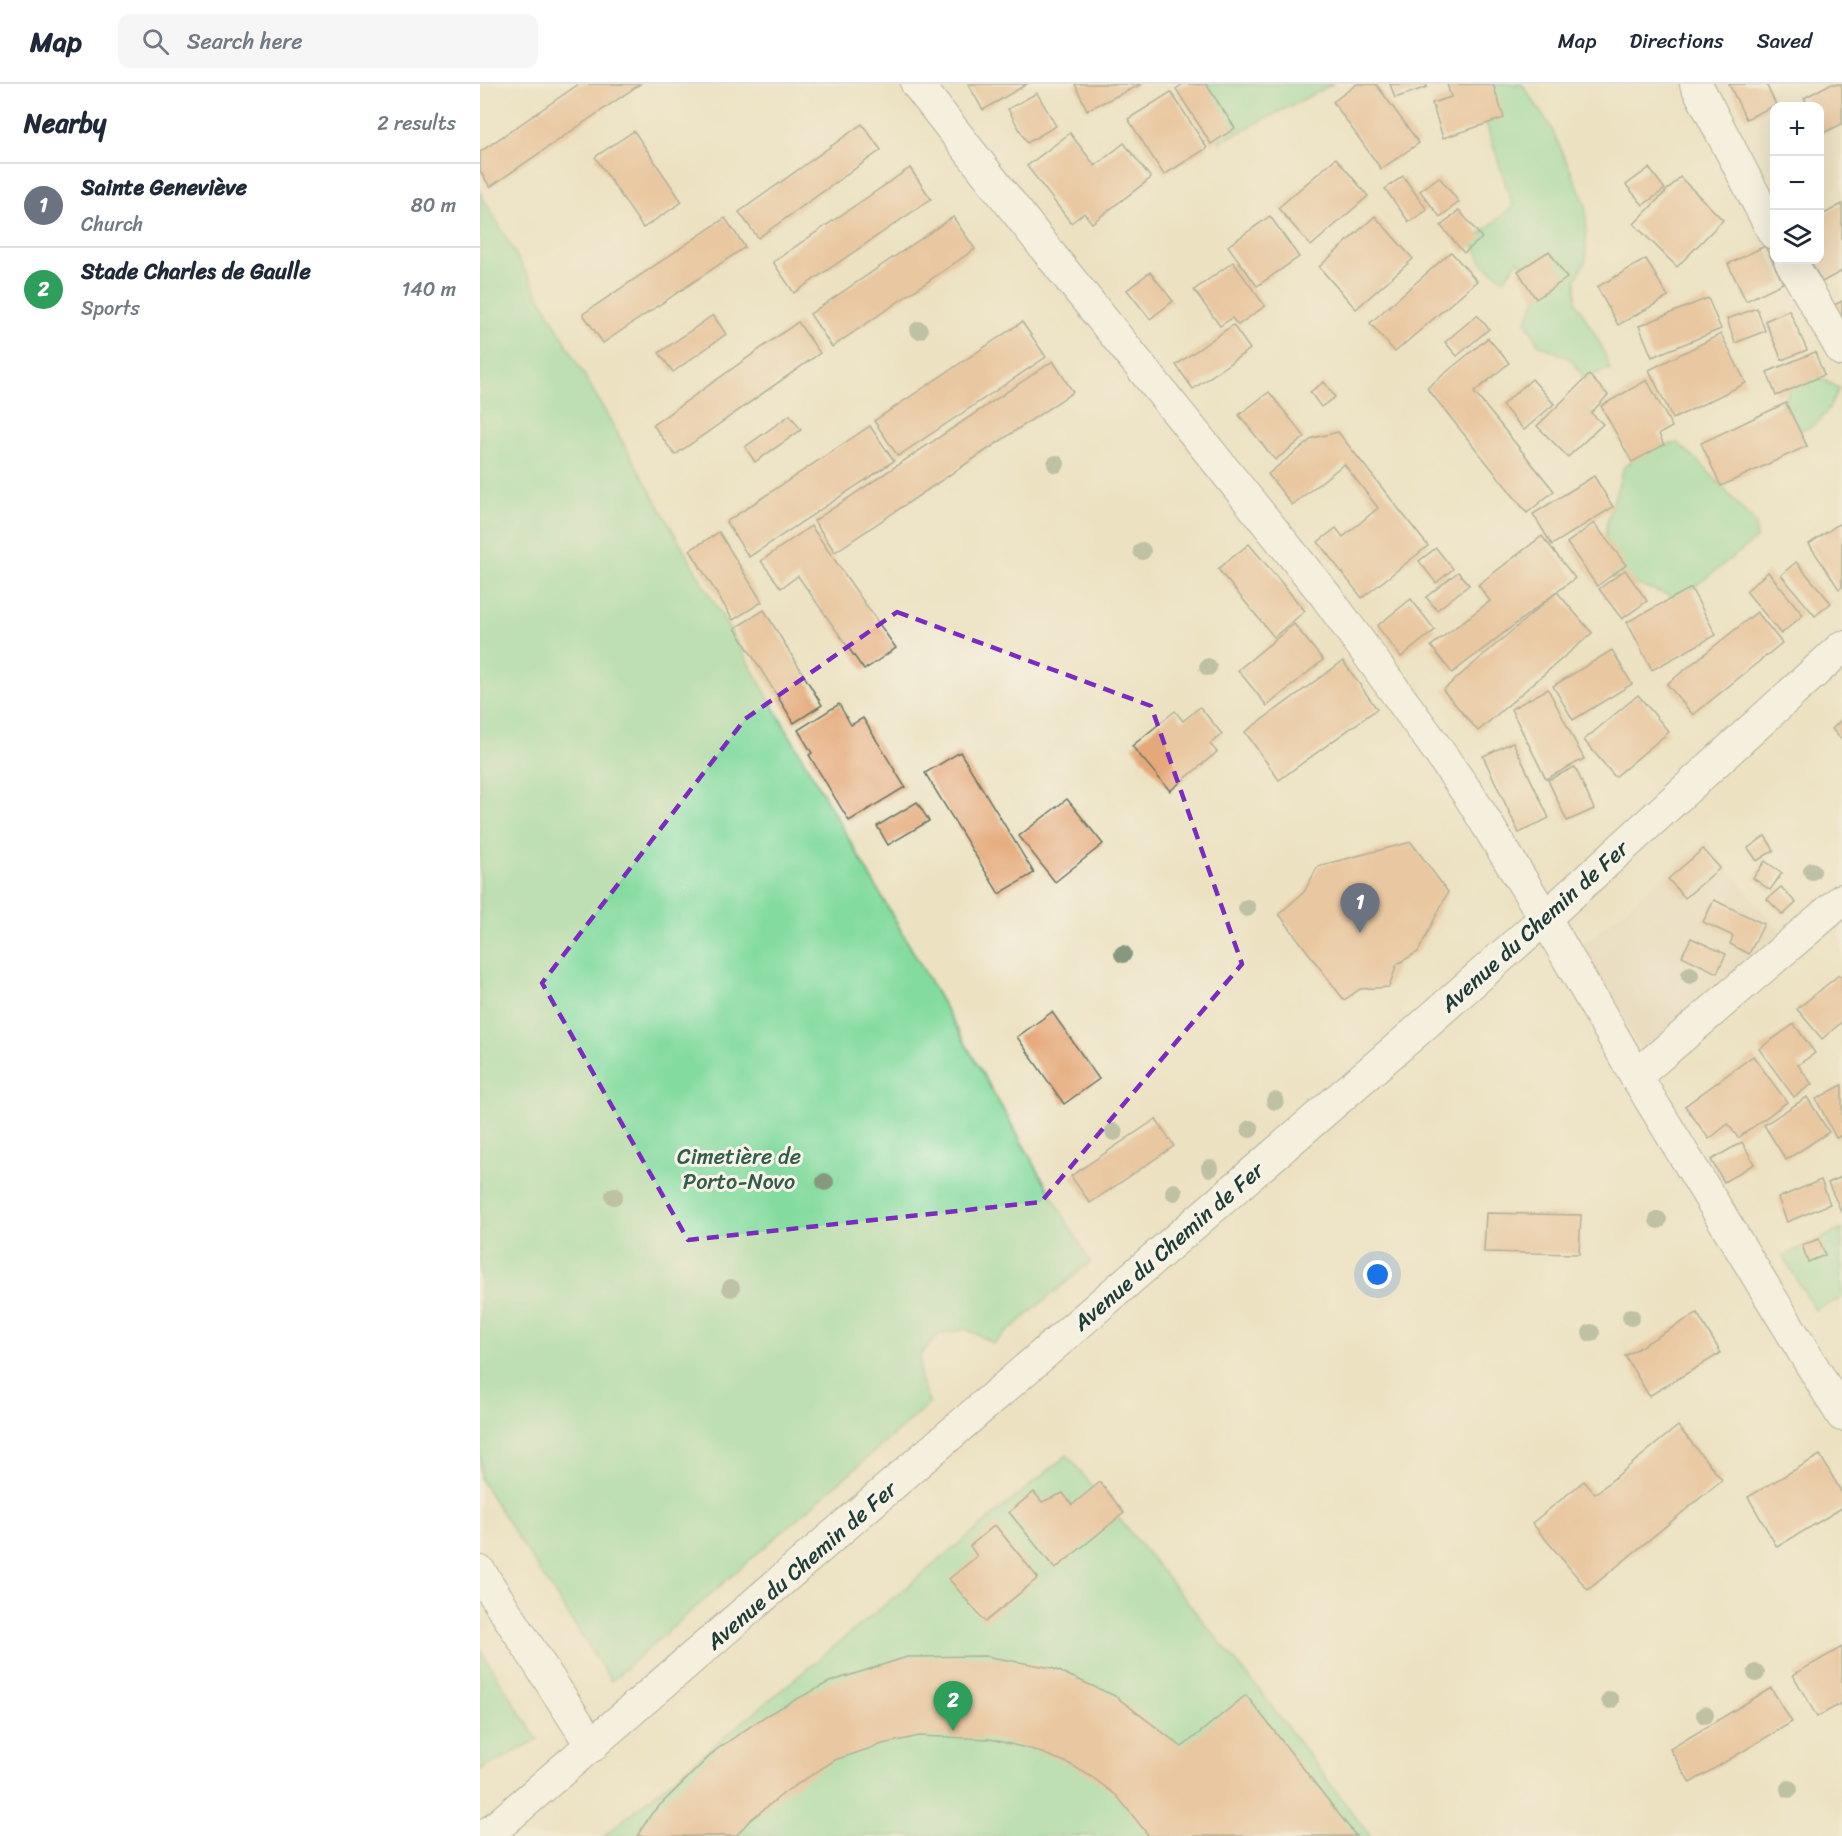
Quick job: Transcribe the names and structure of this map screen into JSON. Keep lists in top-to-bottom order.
{
  "streets": {
    "street": ["Avenue du Chemin de Fer"]
  },
  "parks": ["Cimetière de Porto-Novo"],
  "page": {
    "header": "Map",
    "search": "Search here",
    "nav": ["Map", "Directions", "Saved"],
    "heading": ["Nearby", "2 results"],
    "map_buttons": ["+", "−"],
    "list": [
      {
        "mark": "1",
        "name": "Sainte Geneviève",
        "note": "Church",
        "value": "80 m"
      },
      {
        "mark": "2",
        "name": "Stade Charles de Gaulle",
        "note": "Sports",
        "value": "140 m"
      }
    ],
    "pins": ["1", "2"]
  }
}
